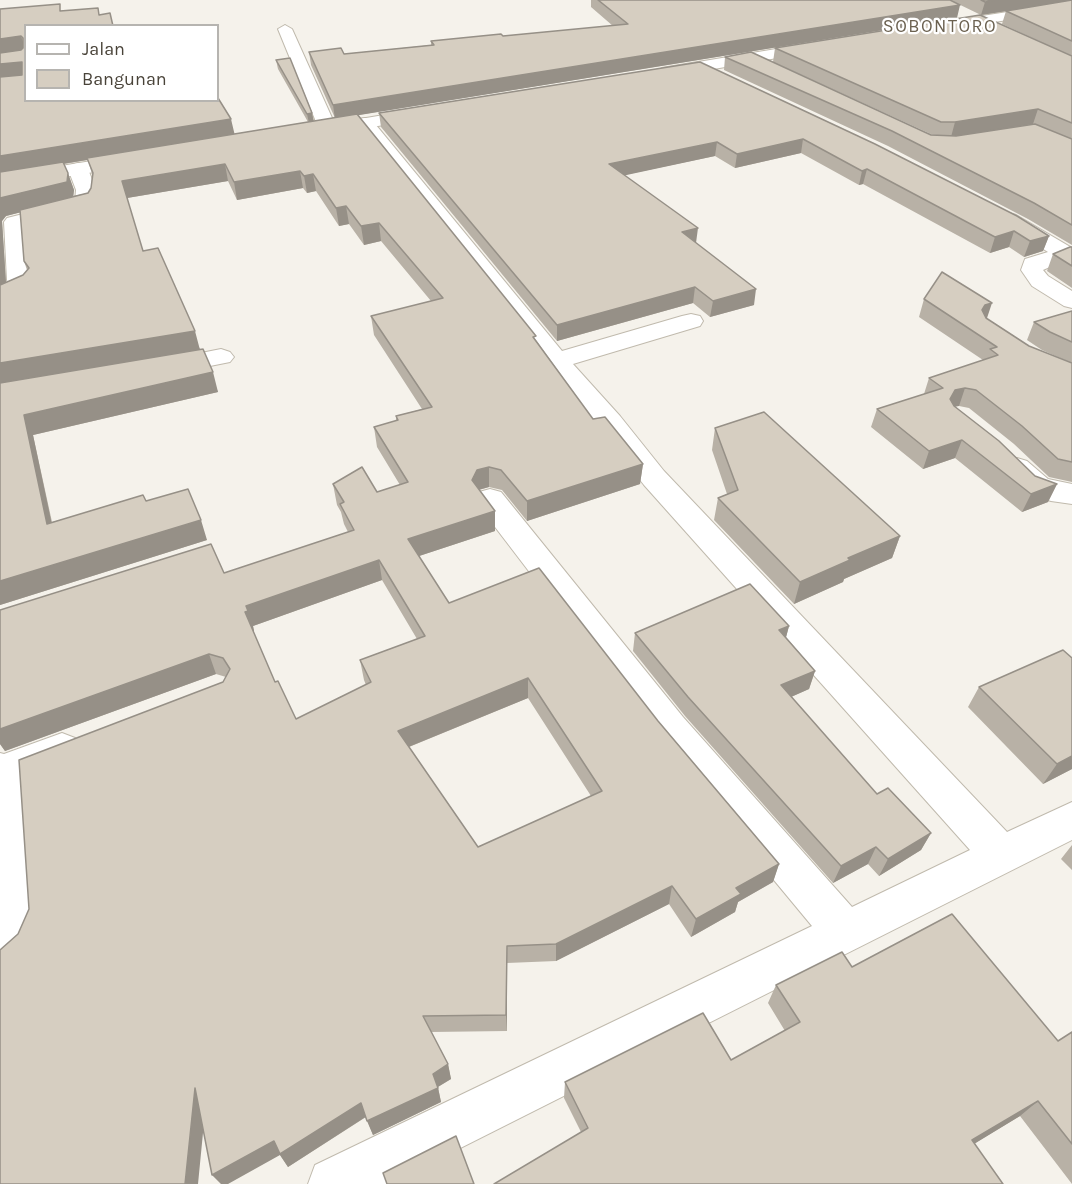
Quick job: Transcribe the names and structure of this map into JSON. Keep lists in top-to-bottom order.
{
  "districts": ["SOBONTORO"],
  "legend": ["Jalan", "Bangunan"]
}
